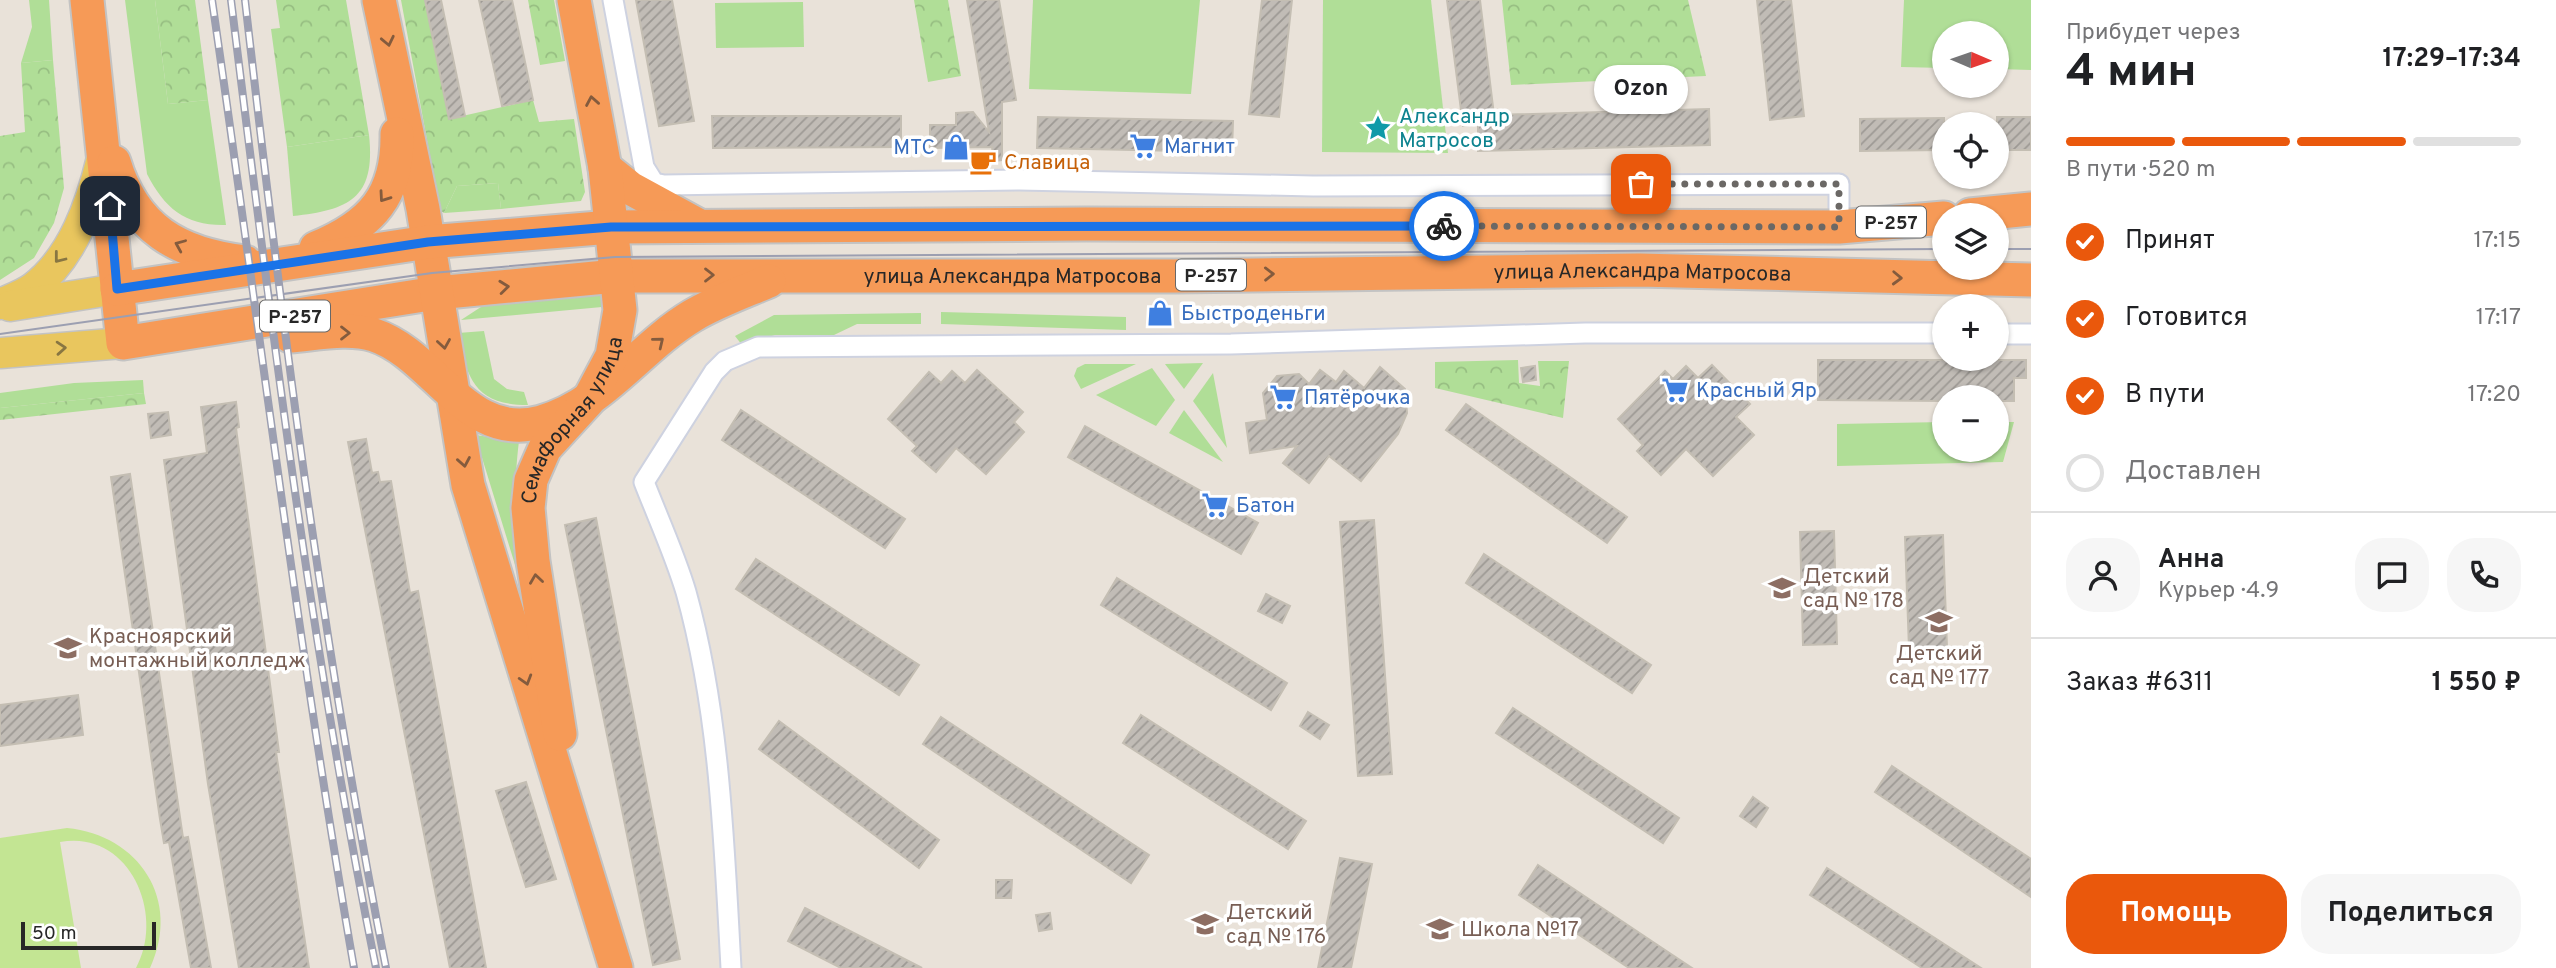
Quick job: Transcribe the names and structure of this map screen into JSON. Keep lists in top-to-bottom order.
{
  "streets": {
    "highway": ["Р-257", "улица Александра Матросова", "Семафорная улица"]
  },
  "crossings": [
    ["Р-257", "Семафорная улица"],
    ["улица Александра Матросова", "Семафорная улица"]
  ],
  "places": {
    "place": ["Александр Матросов"],
    "supermarket": [
      "Магнит",
      "Красный Яр",
      "Пятёрочка",
      "Батон"
    ],
    "shop": ["МТС", "Быстроденьги"],
    "cafe": ["Славица"],
    "other": ["Ozon"],
    "school or university": [
      "Детский сад № 178",
      "Детский сад № 177",
      "Красноярский монтажный колледж",
      "Детский сад № 176",
      "Школа №17"
    ]
  },
  "scale_bar": "50 m",
  "north": "right",
  "page": {
    "heading": ["4 мин", "Прибудет через", "17:29–17:34"],
    "panel": [
      "Анна",
      "Курьер · 4.9",
      "Заказ #6311",
      "1 550 ₽"
    ],
    "map_buttons": ["+", "−"],
    "bubble": "Ozon",
    "bar": "В пути · 520 m",
    "list": [
      ["Принят", "17:15"],
      ["Готовится", "17:17"],
      ["В пути", "17:20"],
      "Доставлен"
    ],
    "buttons": ["Помощь", "Поделиться"],
    "scale": "50 m"
  }
}
